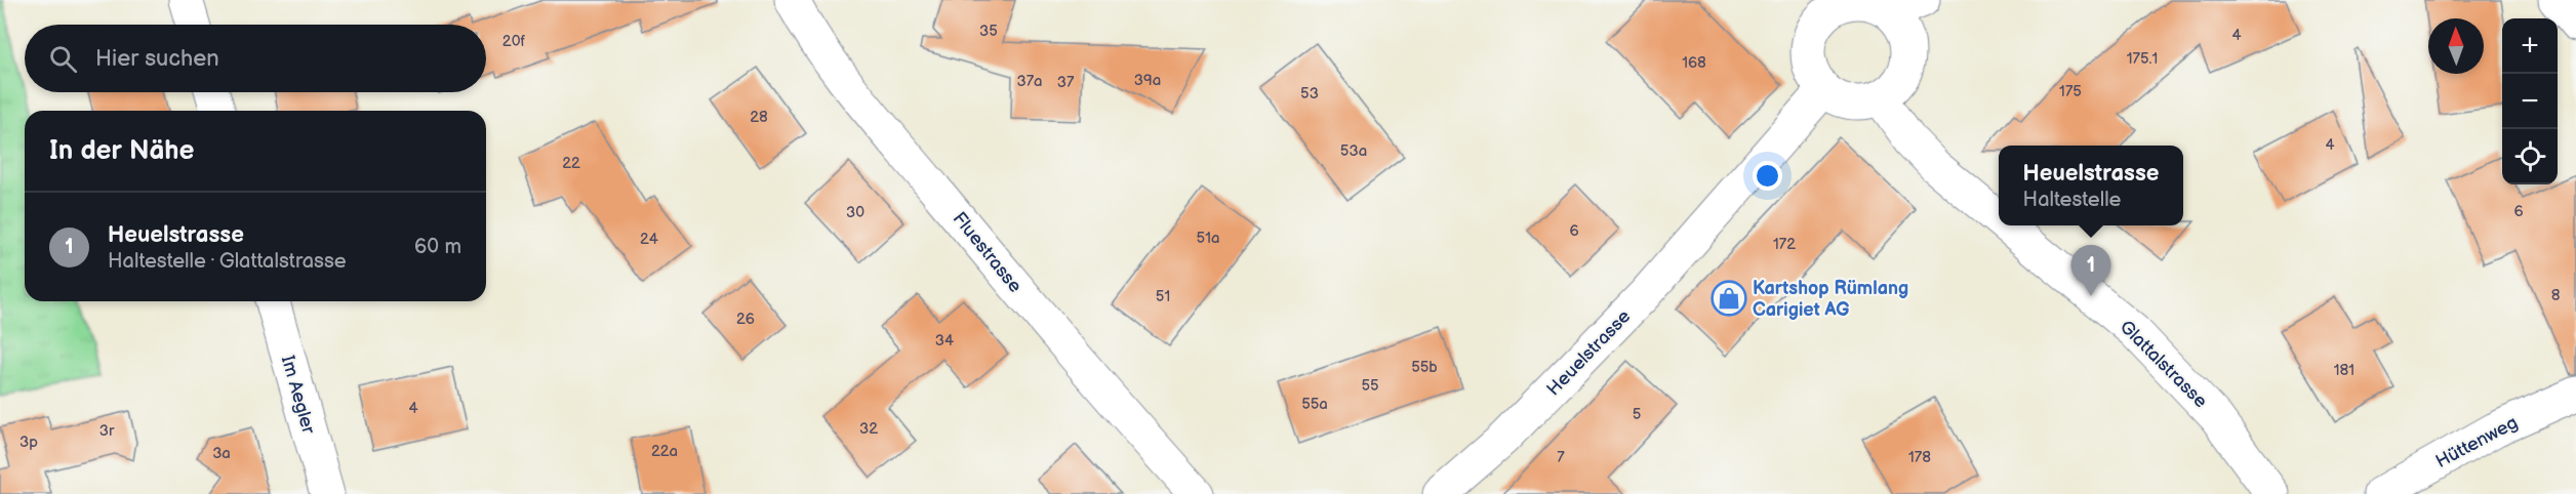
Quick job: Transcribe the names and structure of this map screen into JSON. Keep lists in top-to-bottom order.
{
  "streets": {
    "street": [
      "Fluestrasse",
      "Heuelstrasse",
      "Glattalstrasse",
      "Im Aegler",
      "Hüttenweg"
    ]
  },
  "crossings": [
    ["Heuelstrasse", "Glattalstrasse"]
  ],
  "places": {
    "shop": ["Kartshop Rümlang Carigiet AG"]
  },
  "house_numbers": [
    "35",
    "4",
    "20f",
    "175.1",
    "168",
    "39a",
    "37a",
    "37",
    "175",
    "53",
    "28",
    "4",
    "53a",
    "22",
    "6",
    "30",
    "6",
    "51a",
    "24",
    "172",
    "8",
    "51",
    "26",
    "34",
    "55b",
    "181",
    "55",
    "55a",
    "4",
    "5",
    "32",
    "3r",
    "3p",
    "22a",
    "3a",
    "7",
    "178"
  ],
  "north": "top",
  "page": {
    "map_buttons": ["+", "−"],
    "search": "Hier suchen",
    "heading": "In der Nähe",
    "popup": ["Heuelstrasse", "Haltestelle"],
    "list": [
      {
        "mark": "1",
        "name": "Heuelstrasse",
        "note": "Haltestelle · Glattalstrasse",
        "value": "60 m"
      }
    ],
    "pins": "1"
  }
}
